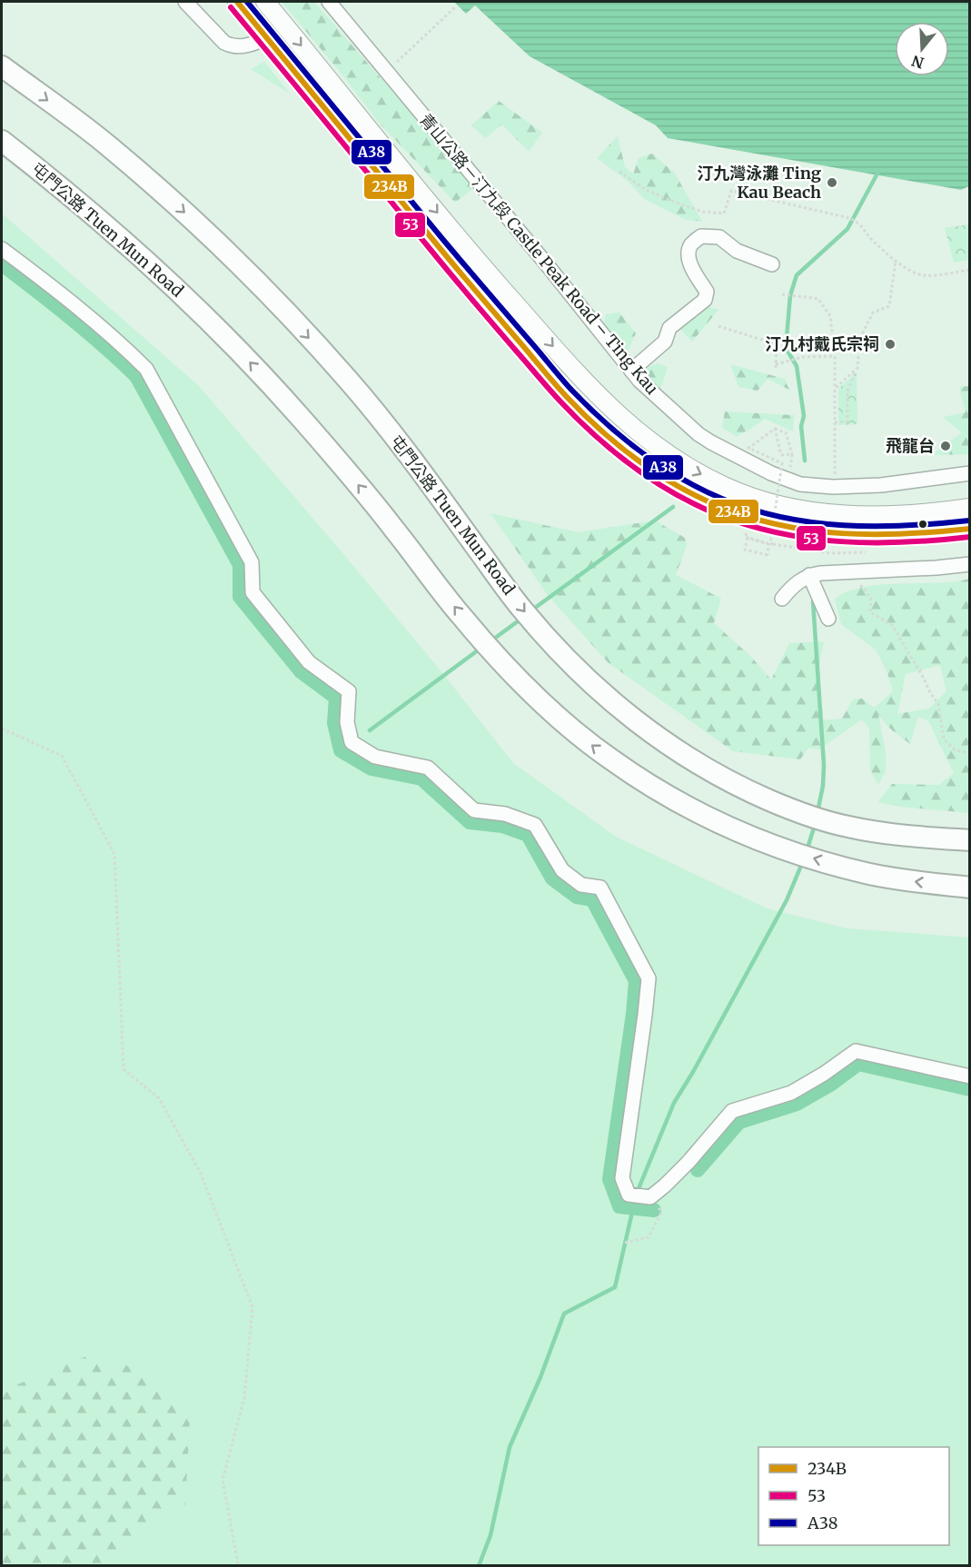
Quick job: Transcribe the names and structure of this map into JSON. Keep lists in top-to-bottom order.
{
  "streets": {
    "highway": ["屯門公路 Tuen Mun Road"],
    "street": ["青山公路－汀九段 Castle Peak Road – Ting Kau"]
  },
  "places": ["汀九灣泳灘 Ting Kau Beach", "汀九村戴氏宗祠", "飛龍台"],
  "lines": ["transit line 234B", "transit line A38", "transit line 53"],
  "legend": ["234B", "53", "A38"],
  "north": "bottom"
}
